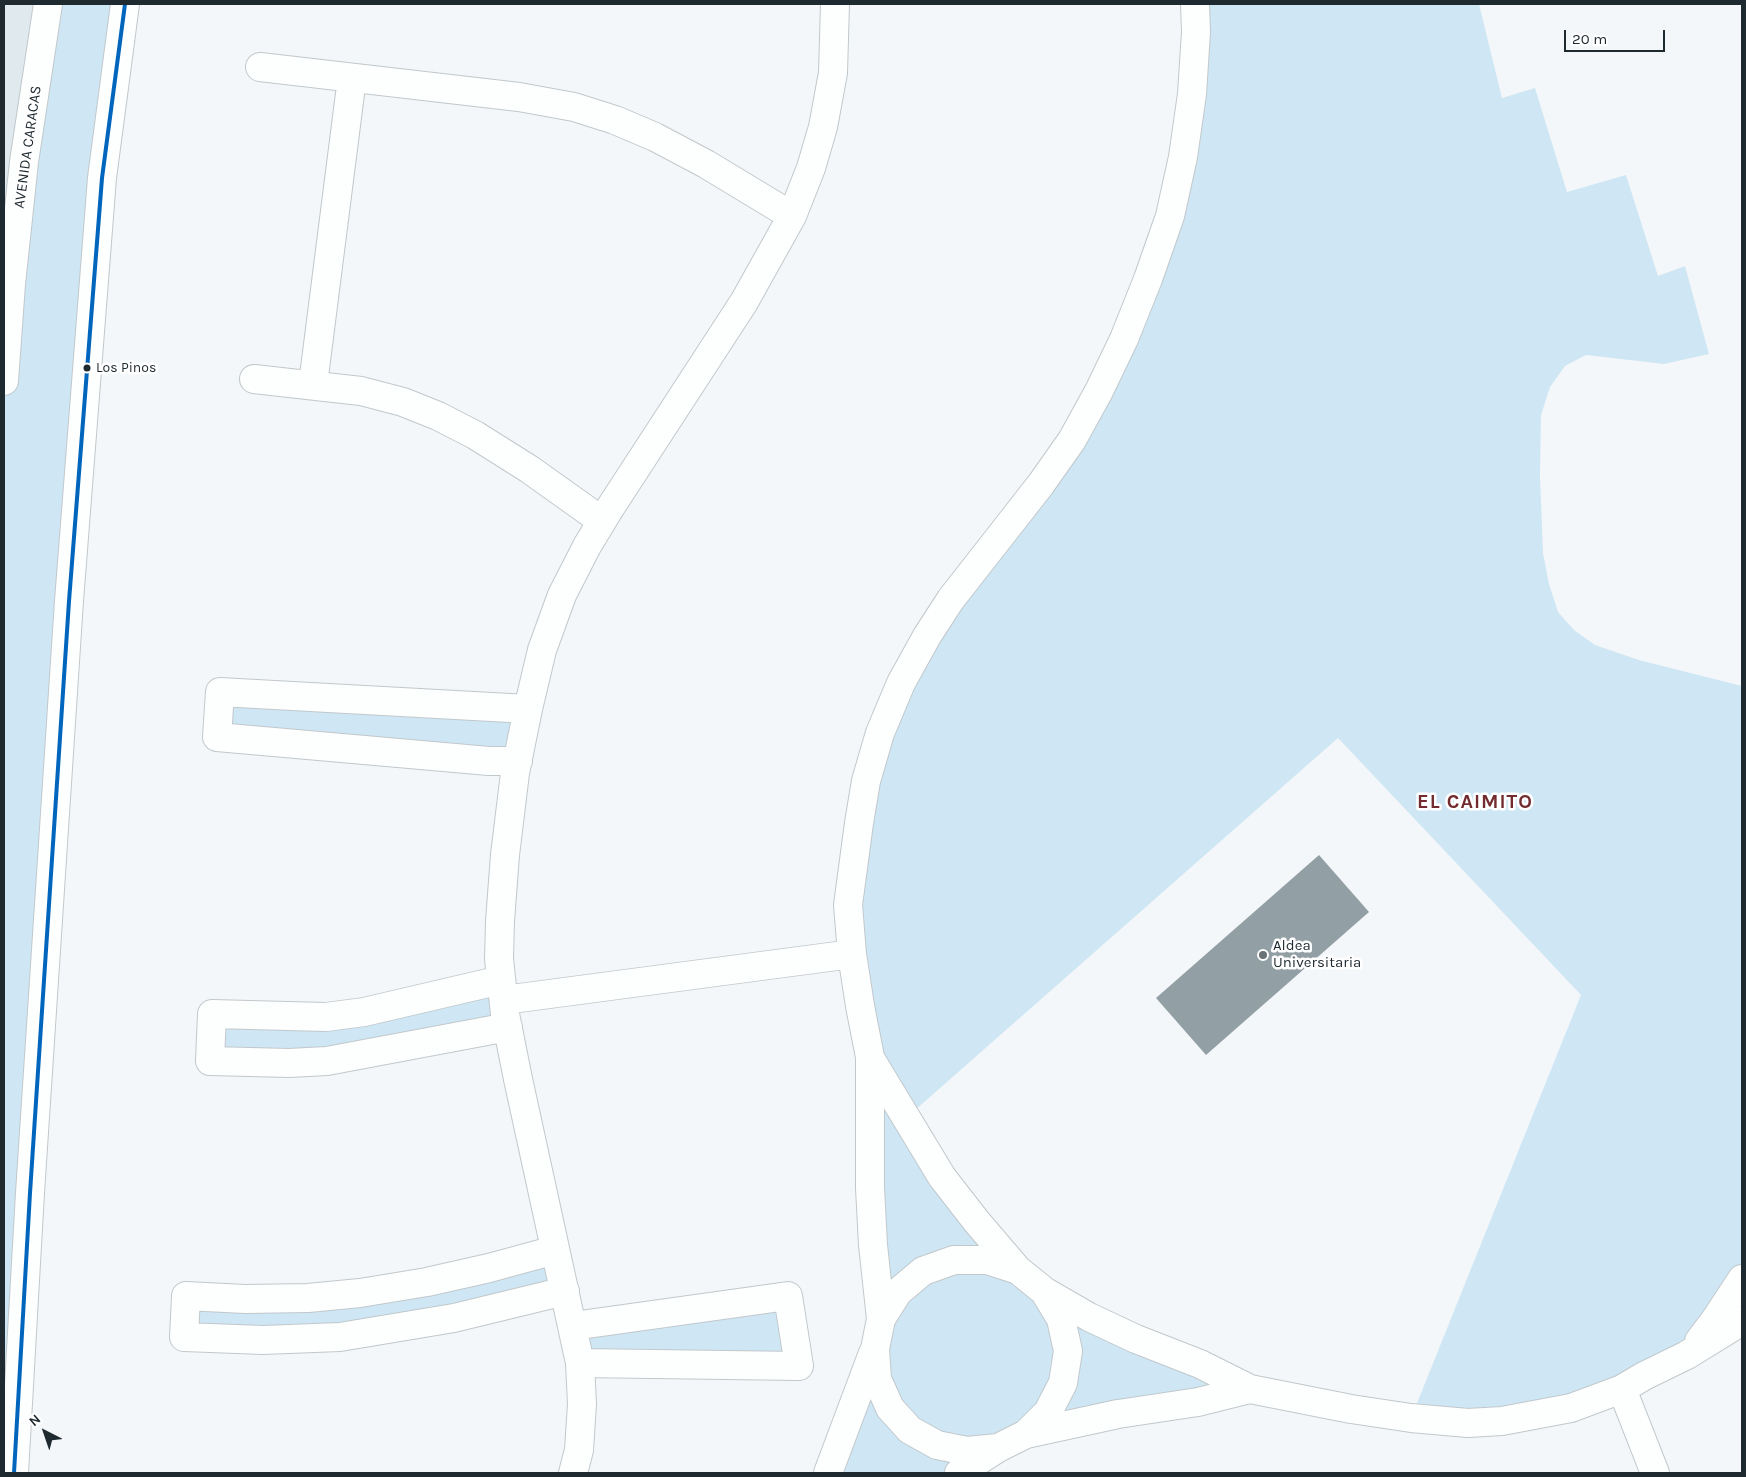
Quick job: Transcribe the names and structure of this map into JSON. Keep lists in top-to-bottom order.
{
  "streets": {
    "street": ["AVENIDA CARACAS"]
  },
  "districts": ["EL CAIMITO"],
  "places": ["Los Pinos", "Aldea Universitaria"],
  "scale_bar": "20 m",
  "north": "top left"
}
